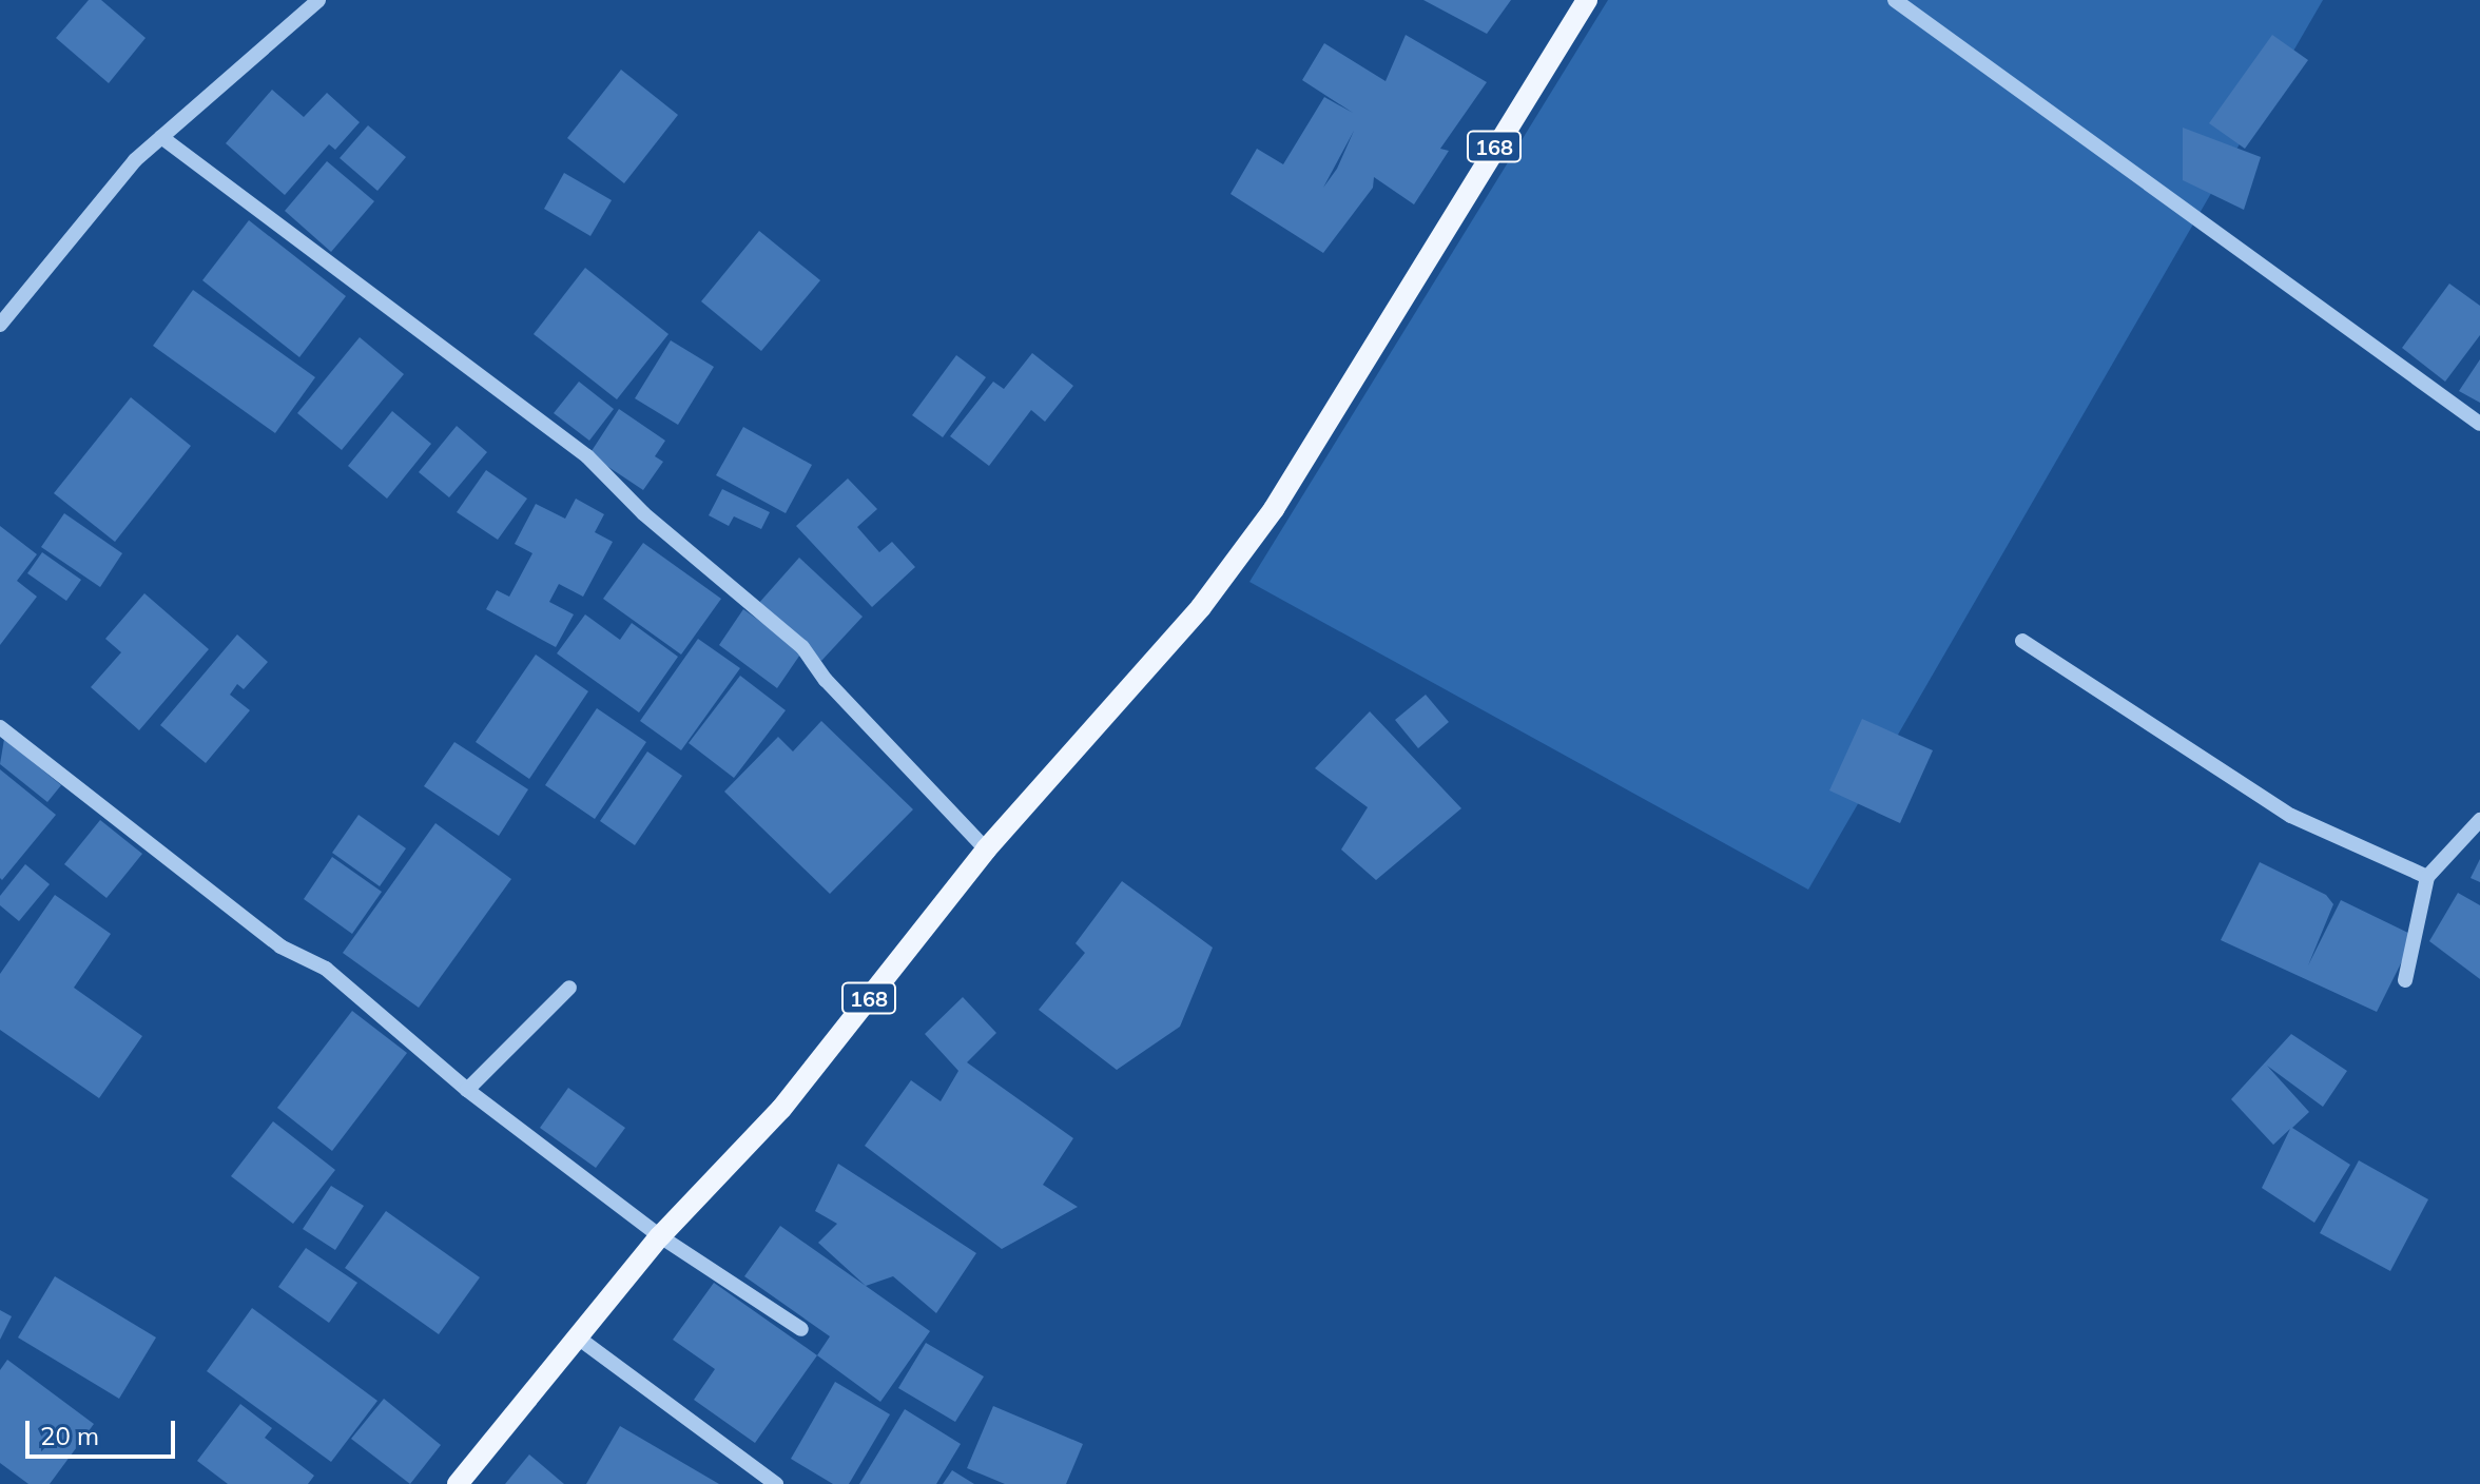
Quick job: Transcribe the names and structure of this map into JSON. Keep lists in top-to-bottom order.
{
  "streets": {
    "main road": ["168"]
  },
  "scale_bar": "20 m"
}
